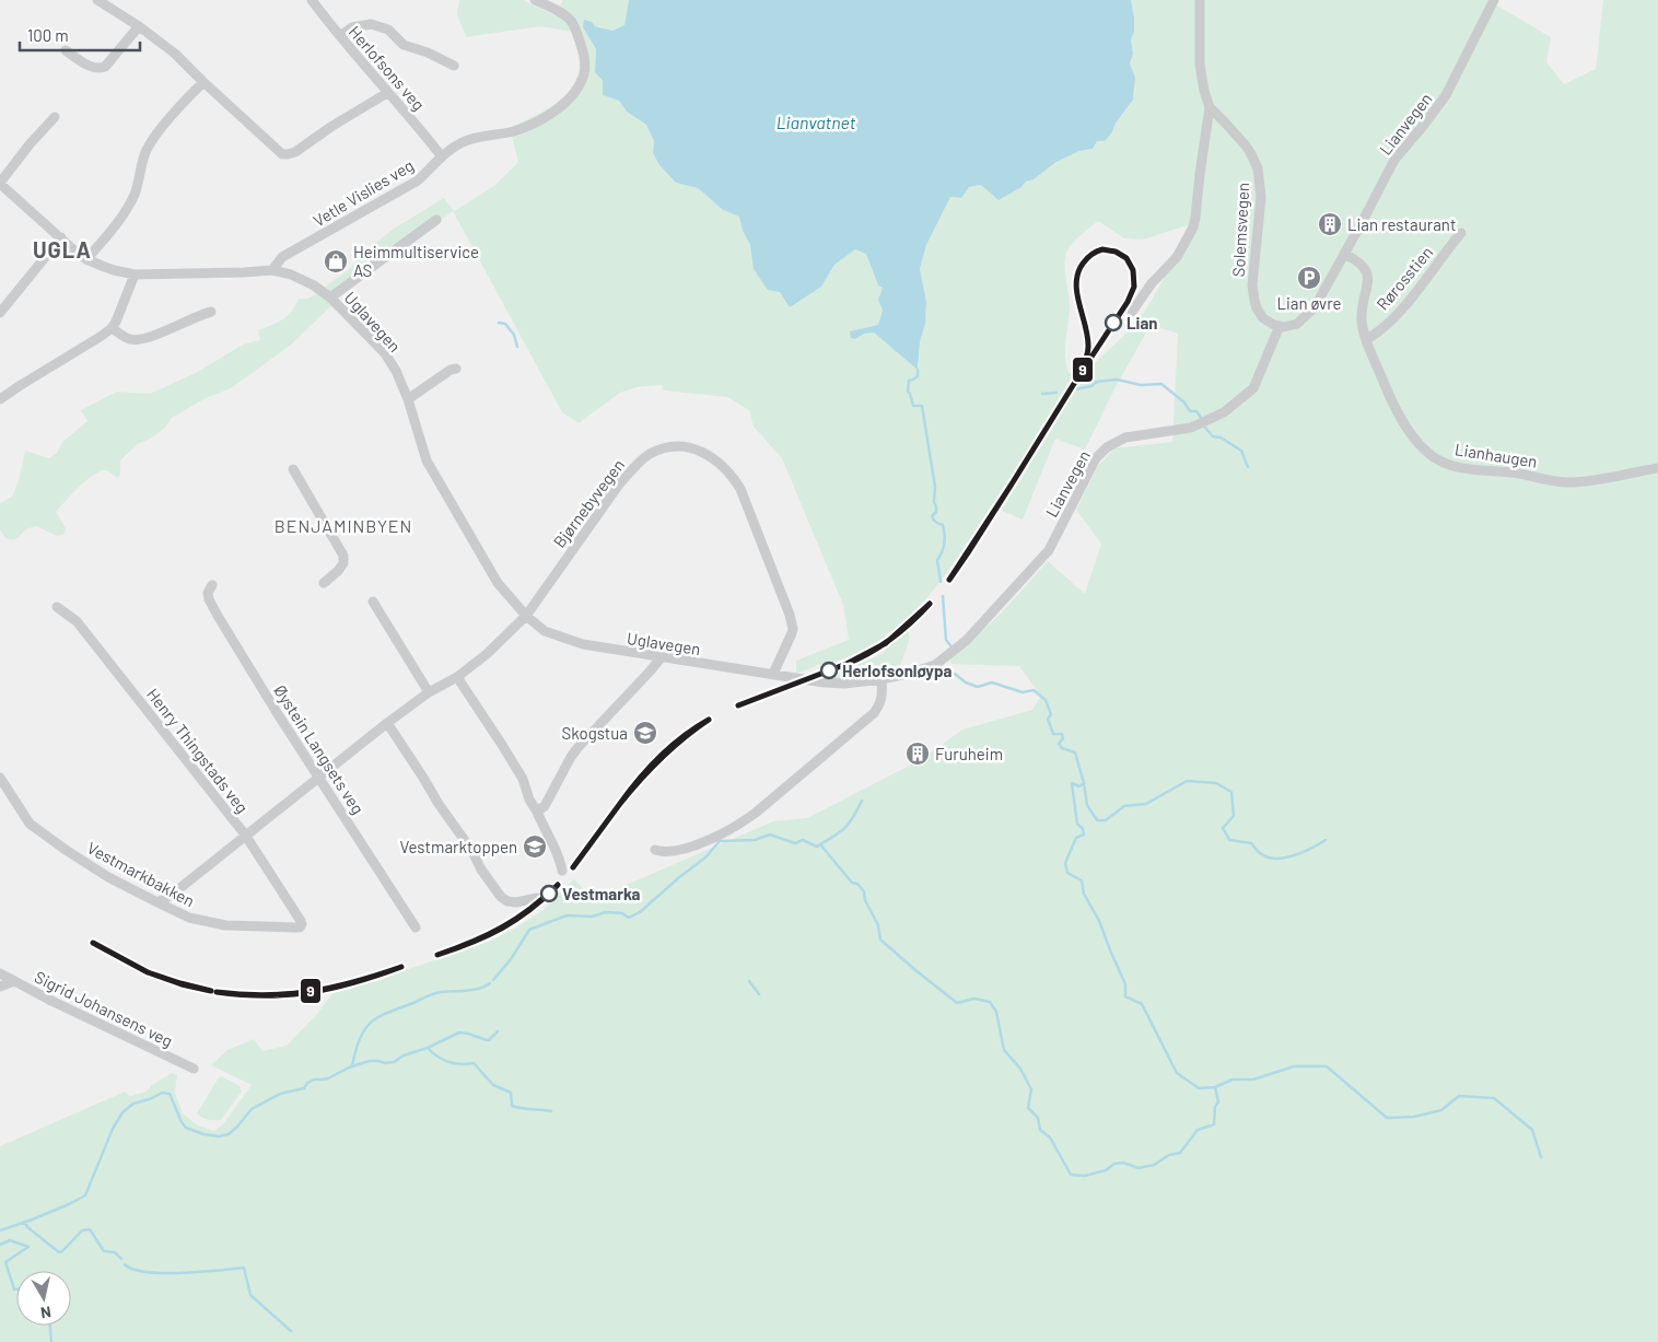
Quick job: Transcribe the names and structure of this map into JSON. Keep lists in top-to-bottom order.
{
  "streets": {
    "street": [
      "Herlofsons veg",
      "Lianvegen",
      "Vetle Vislies veg",
      "Solemsvegen",
      "Rørosstien",
      "Uglavegen",
      "Lianhaugen",
      "Bjørnebyvegen",
      "Øystein Langsets veg",
      "Henry Thingstads veg",
      "Vestmarkbakken",
      "Sigrid Johansens veg"
    ]
  },
  "crossings": [
    ["Herlofsons veg", "Vetle Vislies veg"],
    ["Lianvegen", "Solemsvegen"],
    ["Lianvegen", "Uglavegen"],
    ["Lianvegen", "Lianhaugen"],
    ["Vetle Vislies veg", "Uglavegen"],
    ["Rørosstien", "Lianhaugen"],
    ["Uglavegen", "Bjørnebyvegen"],
    ["Bjørnebyvegen", "Øystein Langsets veg"],
    ["Bjørnebyvegen", "Henry Thingstads veg"],
    ["Bjørnebyvegen", "Vestmarkbakken"],
    ["Henry Thingstads veg", "Vestmarkbakken"]
  ],
  "districts": ["UGLA", "BENJAMINBYEN"],
  "water": ["Lianvatnet"],
  "places": {
    "building": ["Lian restaurant", "Furuheim"],
    "shop": ["Heimmultiservice AS"],
    "parking": ["Lian øvre"],
    "other": ["Lian", "Herlofsonløypa", "Vestmarka"],
    "school or university": ["Skogstua", "Vestmarktoppen"]
  },
  "lines": ["transit line 9"],
  "scale_bar": "100 m",
  "north": "bottom"
}
